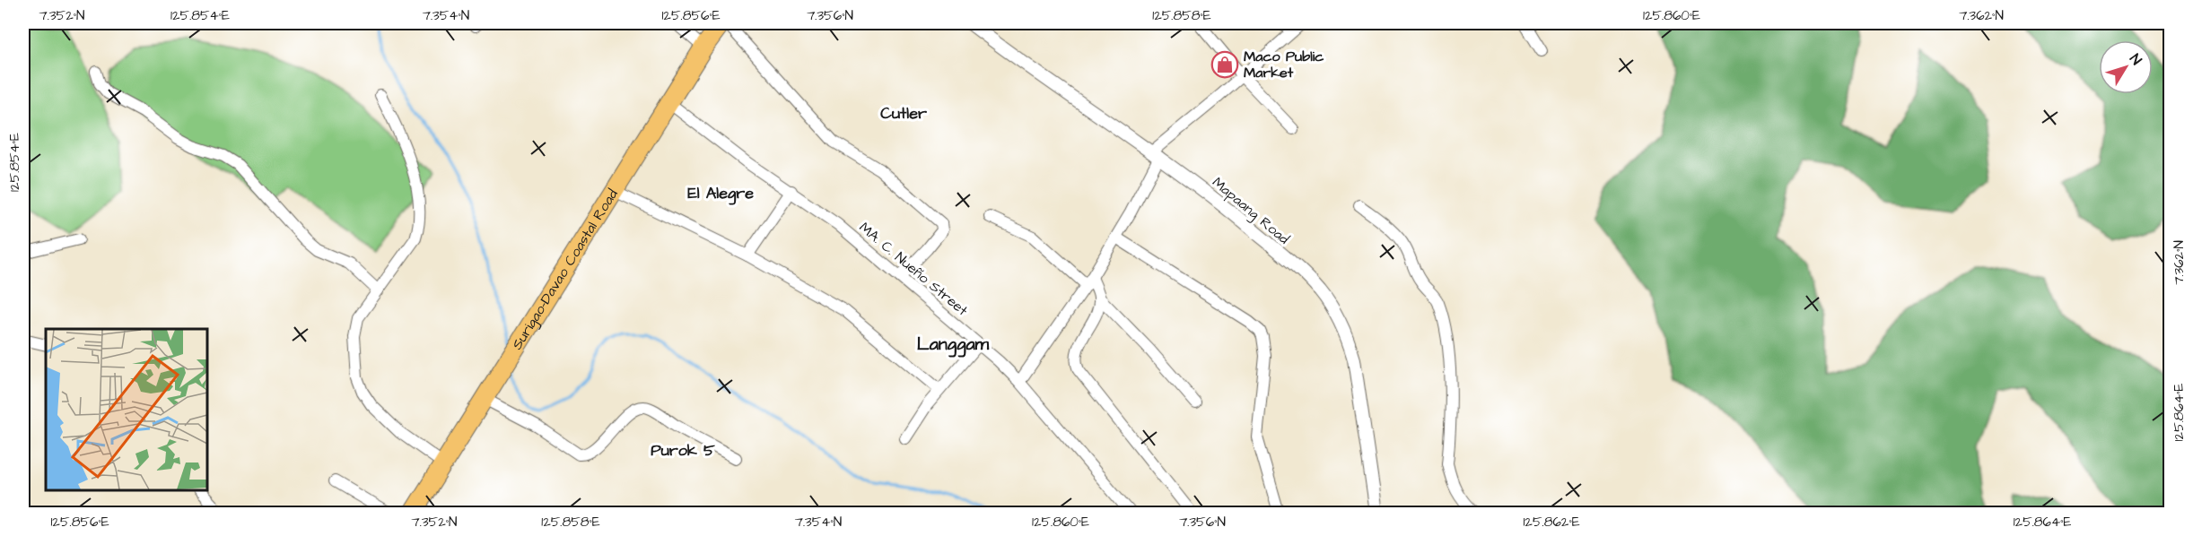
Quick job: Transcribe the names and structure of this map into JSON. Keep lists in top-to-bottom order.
{
  "streets": {
    "highway": ["Surigao-Davao Coastal Road"],
    "street": ["Mapaang Road", "MA. C. Nueño Street"]
  },
  "crossings": [
    ["MA. C. Nueño Street", "Surigao-Davao Coastal Road"]
  ],
  "districts": [
    "Cutler",
    "El Alegre",
    "Langgam",
    "Purok 5"
  ],
  "places": {
    "shop": ["Maco Public Market"]
  },
  "north": "top right",
  "coordinates": [
    "7.352°N",
    "125.854°E",
    "7.354°N",
    "125.856°E",
    "7.356°N",
    "125.858°E",
    "125.860°E",
    "7.362°N",
    "125.864°E",
    "125.862°E"
  ]
}
